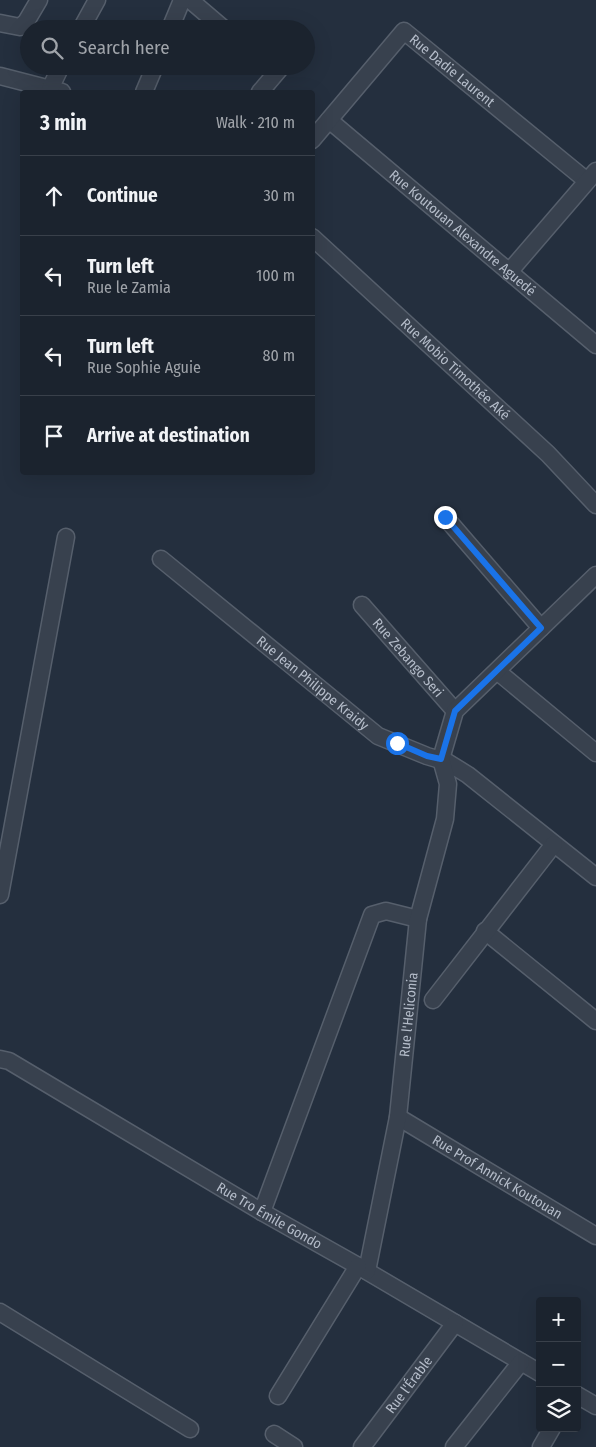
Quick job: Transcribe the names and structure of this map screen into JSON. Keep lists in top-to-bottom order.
{
  "streets": {
    "street": [
      "Rue Dadie Laurent",
      "Rue Koutouan Alexandre Aguedé",
      "Rue Mobio Timothée Aké",
      "Rue Zebango Seri",
      "Rue Jean Philippe Kraidy",
      "Rue l'Heliconia",
      "Rue Prof Annick Koutouan",
      "Rue Tro Émile Gondo",
      "Rue l'Érable"
    ]
  },
  "crossings": [
    ["Rue Dadie Laurent", "Rue Koutouan Alexandre Aguedé"],
    ["Rue Jean Philippe Kraidy", "Rue l'Heliconia"],
    ["Rue l'Heliconia", "Rue Prof Annick Koutouan"],
    ["Rue l'Heliconia", "Rue Tro Émile Gondo"],
    ["Rue Tro Émile Gondo", "Rue l'Érable"]
  ],
  "page": {
    "search": "Search here",
    "heading": ["3 min", "Walk · 210 m"],
    "list": [
      ["Continue", "30 m"],
      ["Turn left", "Rue le Zamia", "100 m"],
      ["Turn left", "Rue Sophie Aguie", "80 m"],
      "Arrive at destination"
    ],
    "map_buttons": ["+", "−"]
  }
}
